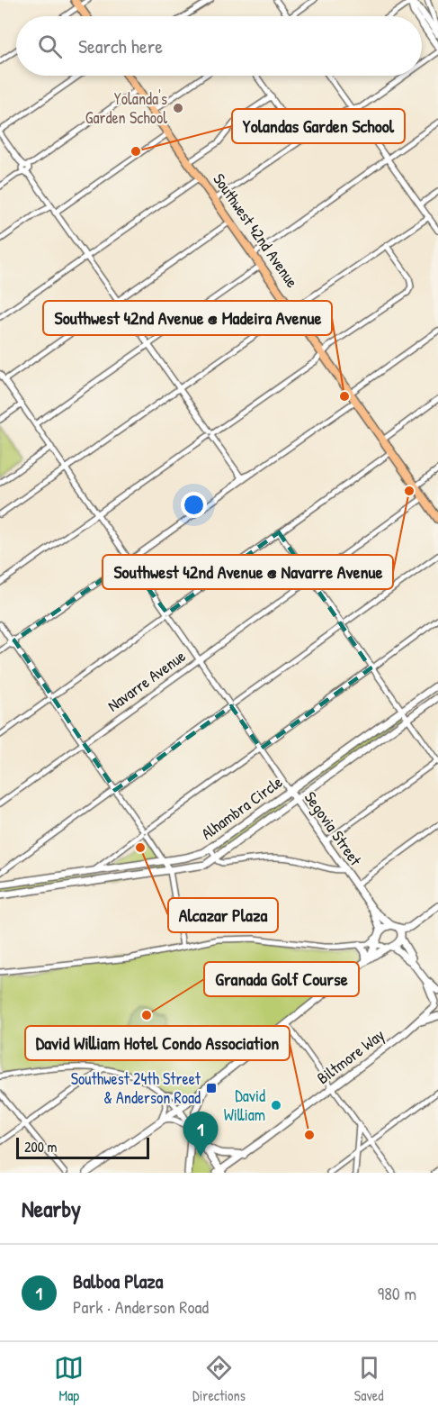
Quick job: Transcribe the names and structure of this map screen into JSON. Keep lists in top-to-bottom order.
{
  "streets": {
    "main road": ["Southwest 42nd Avenue"],
    "street": [
      "Navarre Avenue",
      "Alhambra Circle",
      "Segovia Street",
      "Biltmore Way"
    ]
  },
  "crossings": [
    ["Southwest 42nd Avenue", "Navarre Avenue"],
    ["Navarre Avenue", "Segovia Street"],
    ["Alhambra Circle", "Segovia Street"]
  ],
  "places": {
    "other": [
      "Yolanda's Garden School",
      "Yolandas Garden School",
      "Southwest 42nd Avenue @ Madeira Avenue",
      "Southwest 42nd Avenue @ Navarre Avenue",
      "Alcazar Plaza",
      "Granada Golf Course",
      "David William",
      "David William Hotel Condo Association"
    ],
    "transit": ["Southwest 24th Street & Anderson Road"]
  },
  "scale_bar": "200 m",
  "page": {
    "search": "Search here",
    "pins": "1",
    "scale": "200 m",
    "heading": "Nearby",
    "list": [
      {
        "mark": "1",
        "name": "Balboa Plaza",
        "note": "Park · Anderson Road",
        "value": "980 m"
      }
    ],
    "nav": ["Map", "Directions", "Saved"]
  }
}
